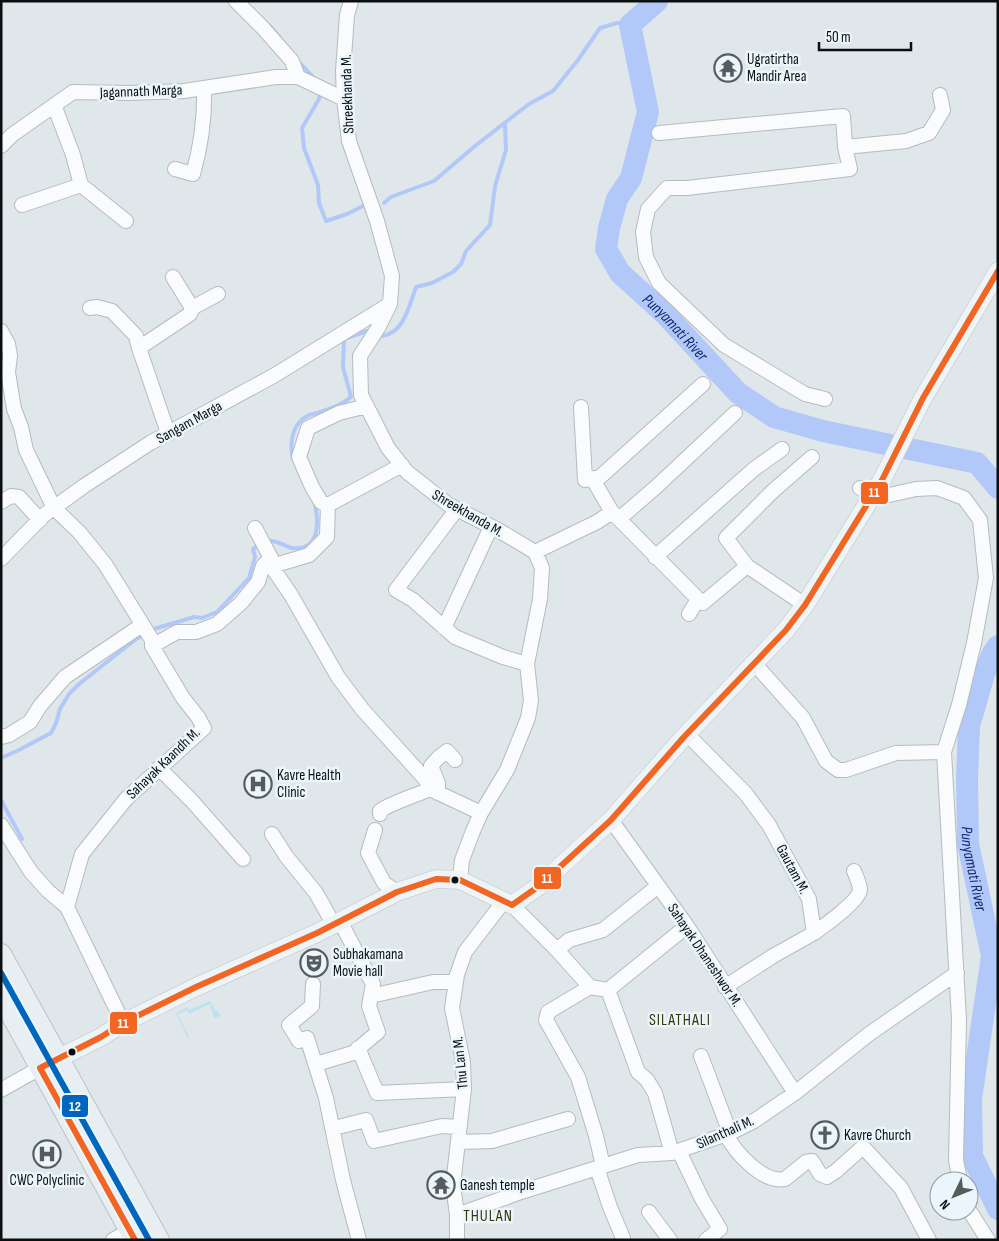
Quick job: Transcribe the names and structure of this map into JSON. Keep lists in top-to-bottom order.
{
  "streets": {
    "street": [
      "Jagannath Marga",
      "Shreekhanda M.",
      "Sangam Marga",
      "Sahayak Kaandh M.",
      "Gautam M.",
      "Sahayak Dhaneshwor M.",
      "Thu Lan M.",
      "Silanthali M."
    ]
  },
  "crossings": [
    ["Shreekhanda M.", "Sangam Marga"],
    ["Sahayak Dhaneshwor M.", "Silanthali M."],
    ["Thu Lan M.", "Silanthali M."]
  ],
  "districts": ["SILATHALI", "THULAN"],
  "water": ["Punyamati River"],
  "places": {
    "temple": ["Ugratirtha Mandir Area", "Ganesh temple"],
    "hospital": ["Kavre Health Clinic", "CWC Polyclinic"],
    "theatre": ["Subhakamana Movie hall"],
    "church": ["Kavre Church"]
  },
  "lines": ["transit line 11", "transit line 12"],
  "scale_bar": "50 m",
  "north": "bottom left"
}
